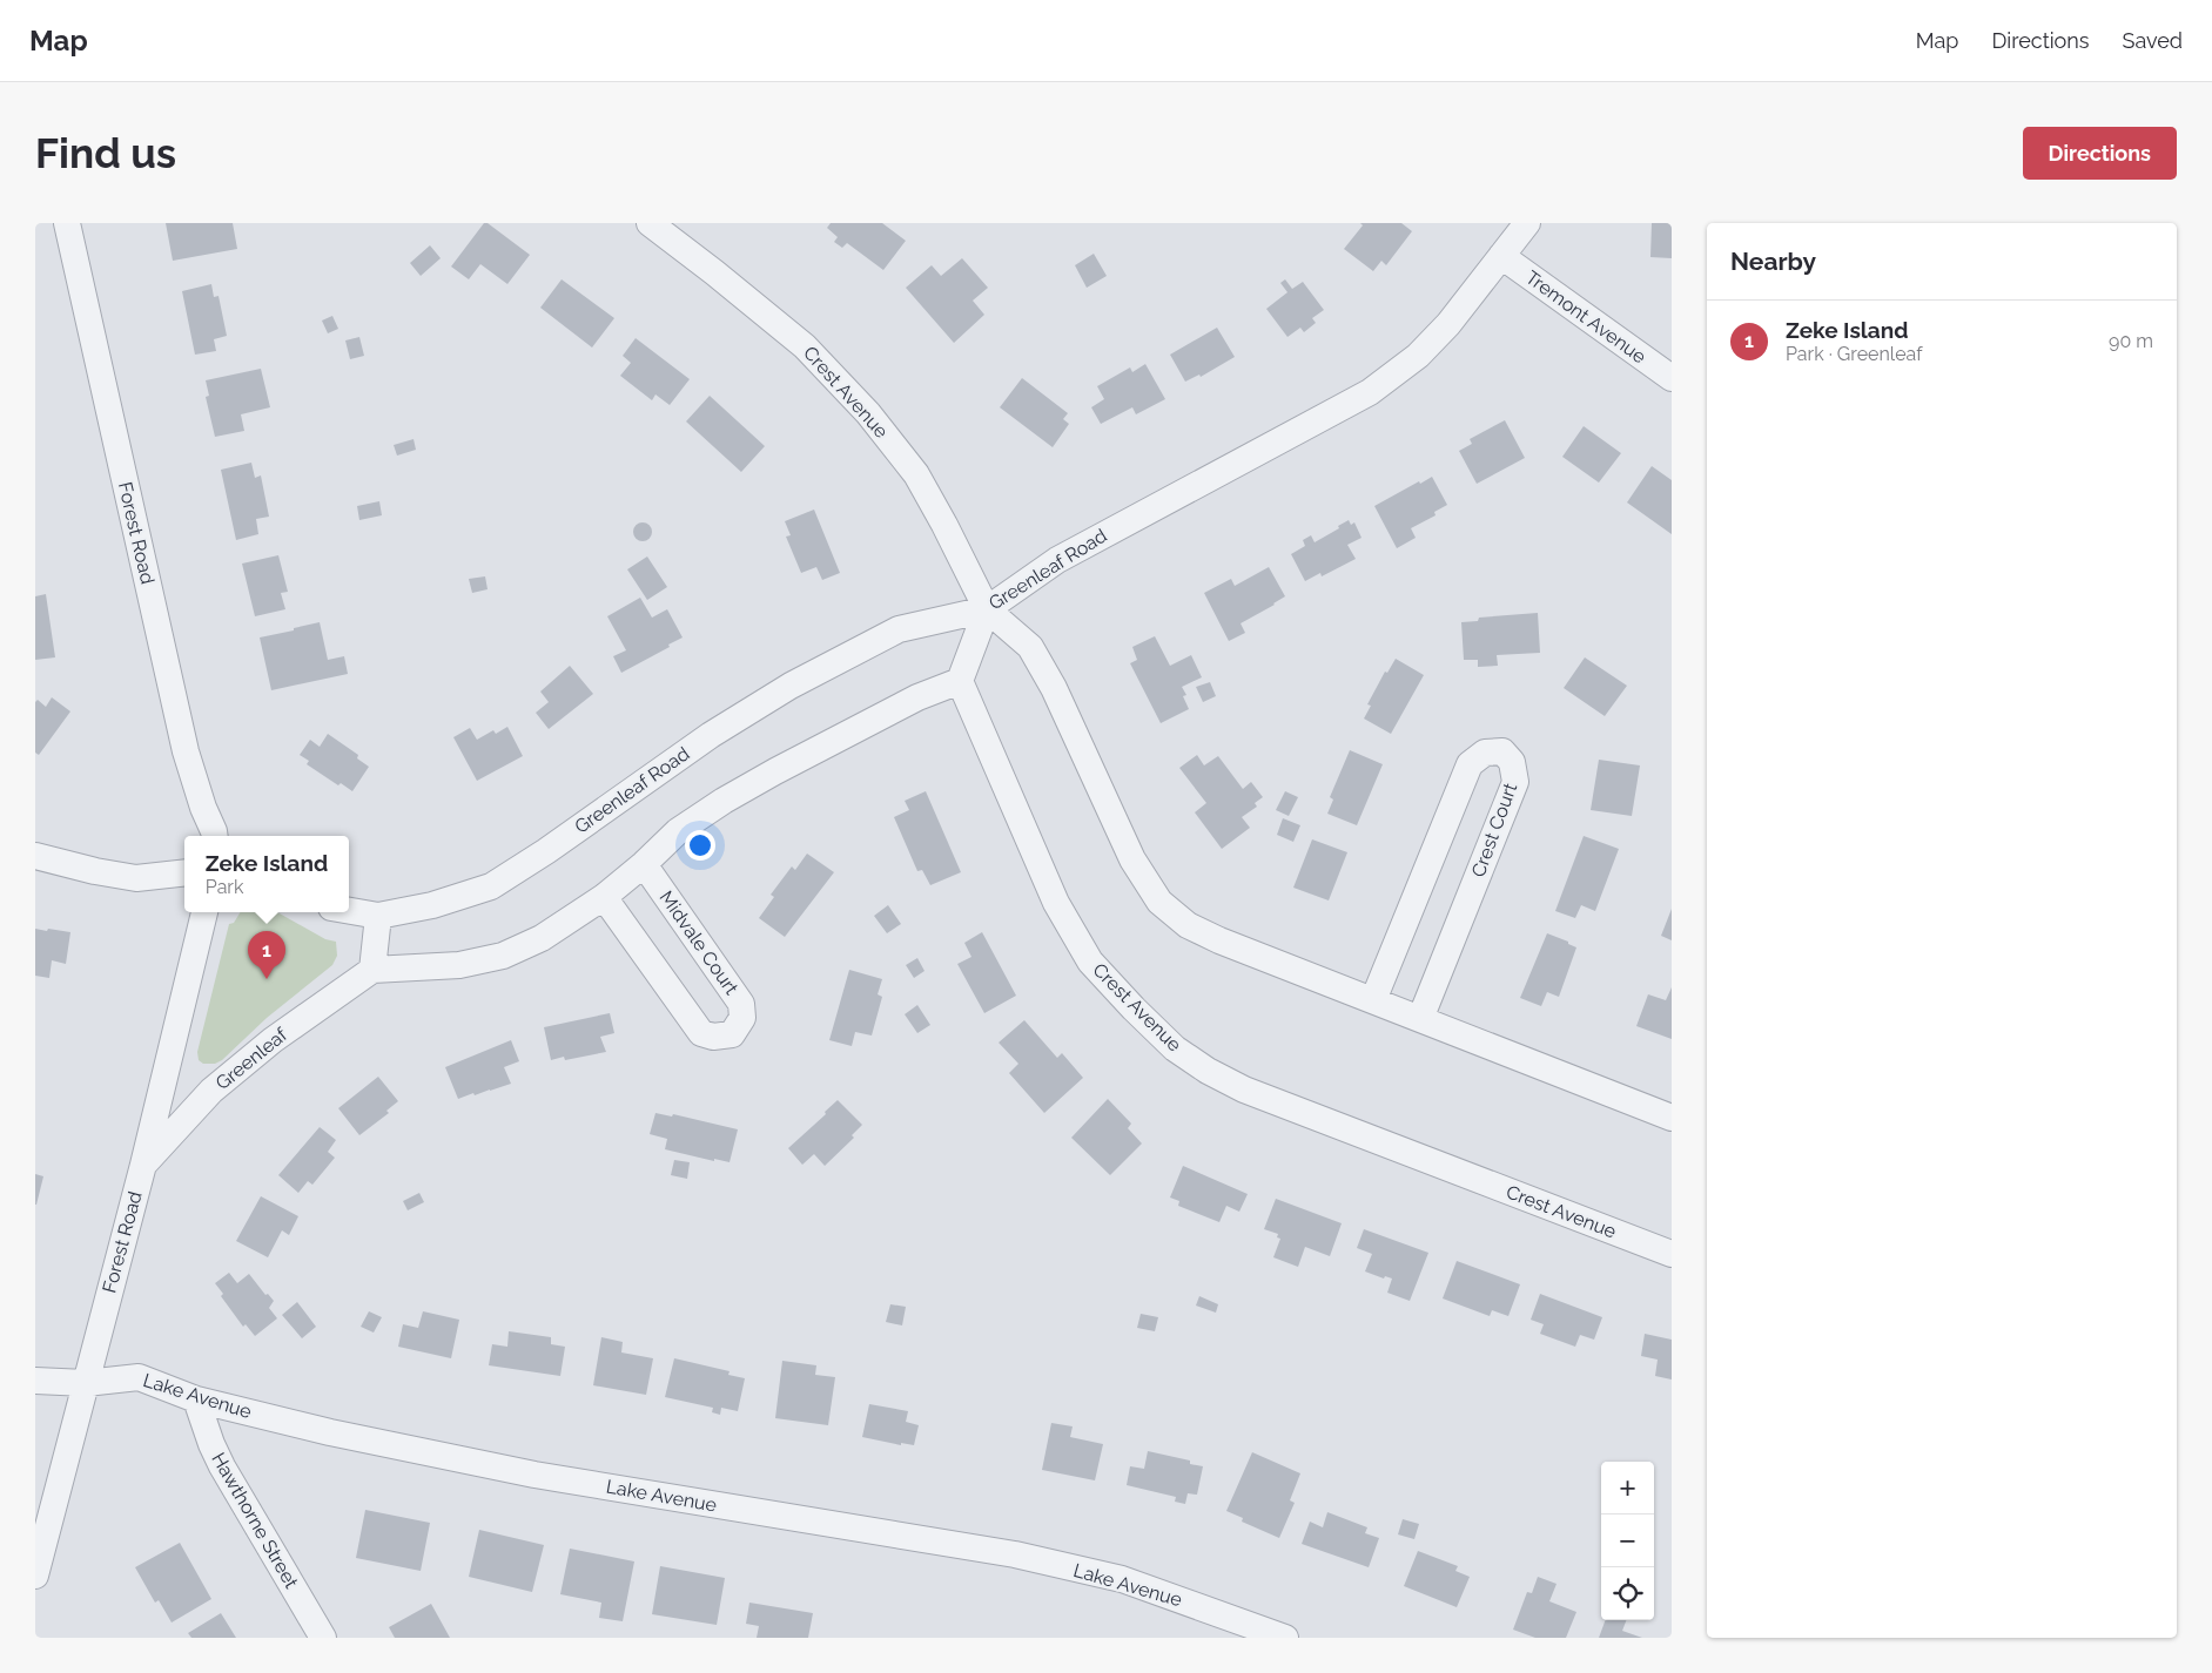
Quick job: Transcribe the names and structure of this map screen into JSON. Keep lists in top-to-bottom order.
{
  "streets": {
    "street": [
      "Tremont Avenue",
      "Crest Avenue",
      "Forest Road",
      "Greenleaf Road",
      "Crest Court",
      "Midvale Court",
      "Greenleaf",
      "Lake Avenue",
      "Hawthorne Street"
    ]
  },
  "crossings": [
    ["Tremont Avenue", "Greenleaf Road"],
    ["Crest Avenue", "Greenleaf Road"],
    ["Crest Avenue", "Crest Court"],
    ["Forest Road", "Greenleaf"],
    ["Forest Road", "Lake Avenue"],
    ["Lake Avenue", "Hawthorne Street"]
  ],
  "page": {
    "header": "Map",
    "nav": ["Map", "Directions", "Saved"],
    "buttons": "Directions",
    "title": "Find us",
    "heading": "Nearby",
    "list": [
      {
        "mark": "1",
        "name": "Zeke Island",
        "note": "Park · Greenleaf",
        "value": "90 m"
      }
    ],
    "popup": ["Zeke Island", "Park"],
    "pins": "1",
    "map_buttons": ["+", "−"]
  }
}
